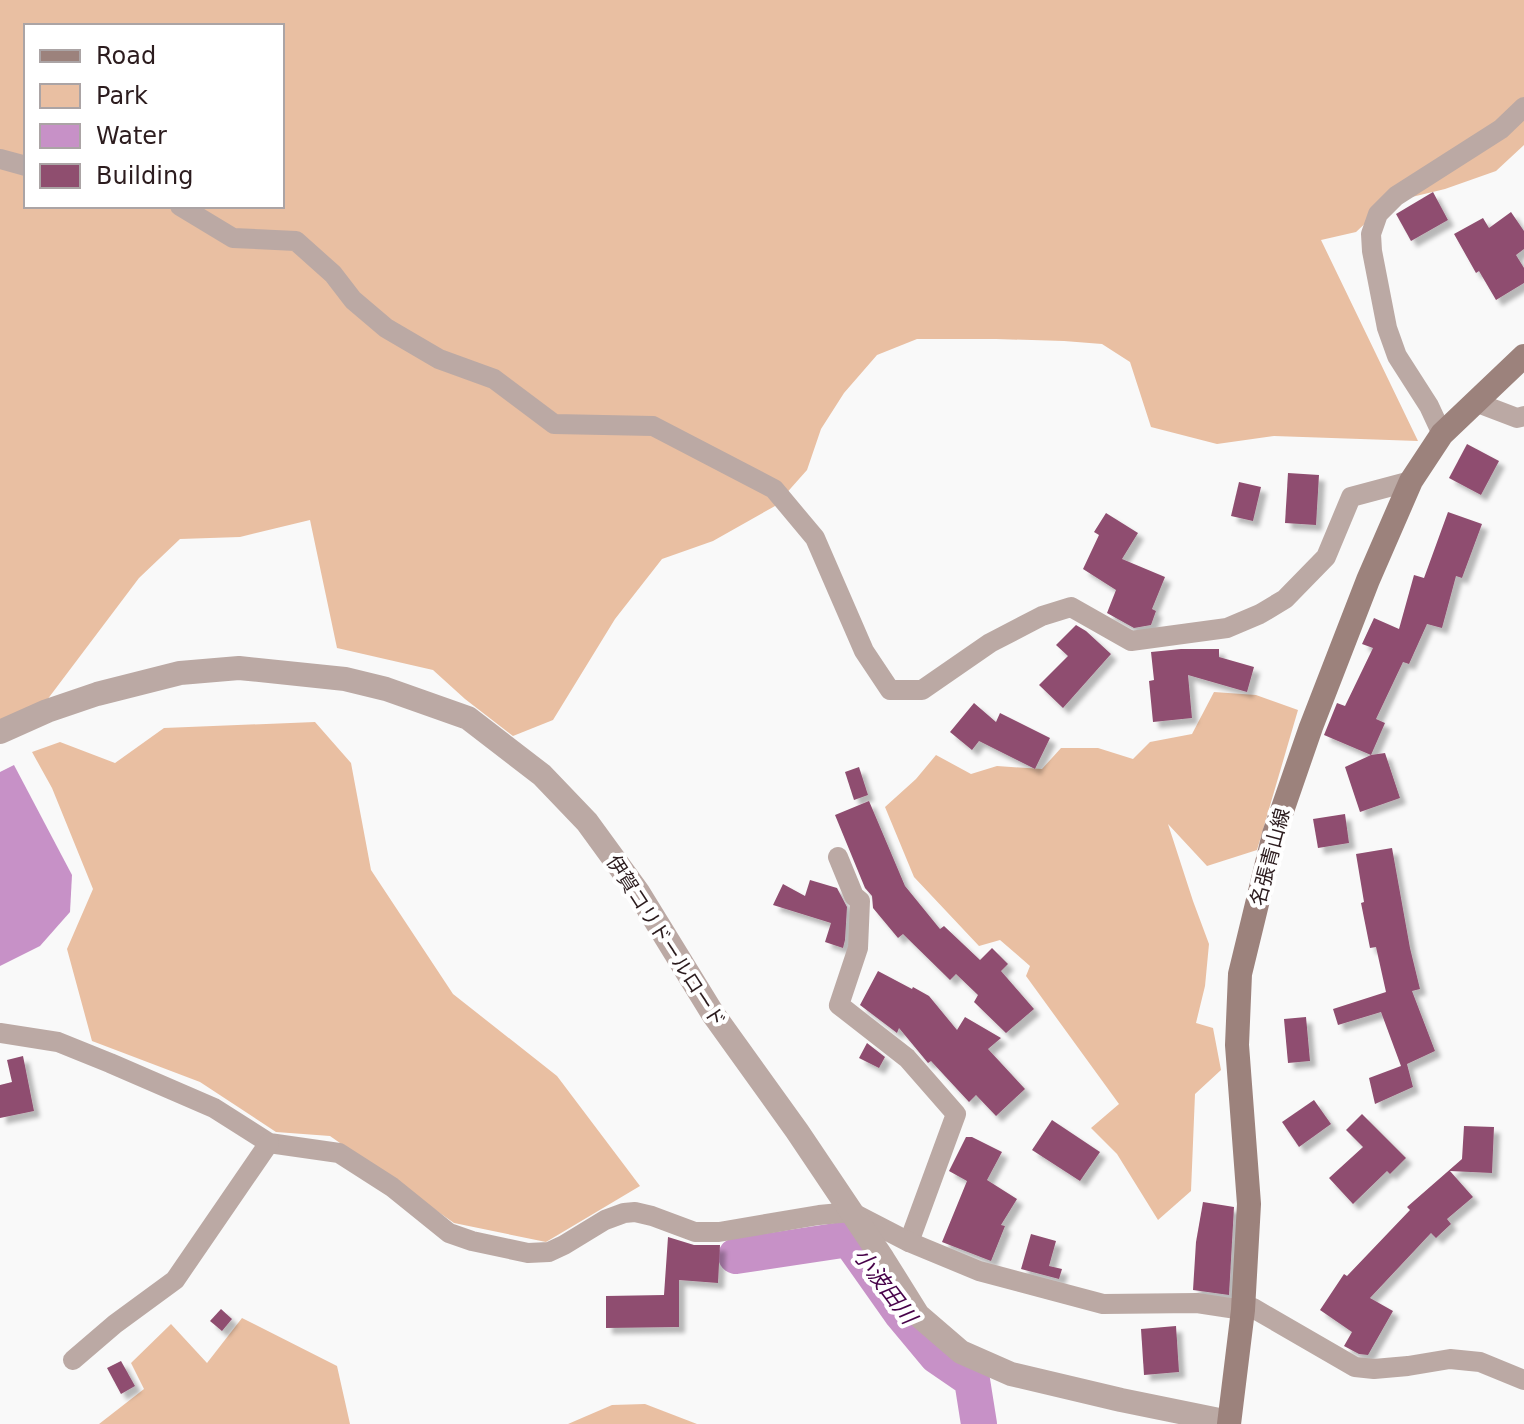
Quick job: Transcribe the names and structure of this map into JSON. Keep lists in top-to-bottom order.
{
  "streets": {
    "main road": ["名張青山線"],
    "street": ["伊賀コリドールロード"]
  },
  "crossings": [
    ["名張青山線", "伊賀コリドールロード"]
  ],
  "water": ["小波田川"],
  "legend": [
    "Road",
    "Park",
    "Water",
    "Building"
  ]
}
